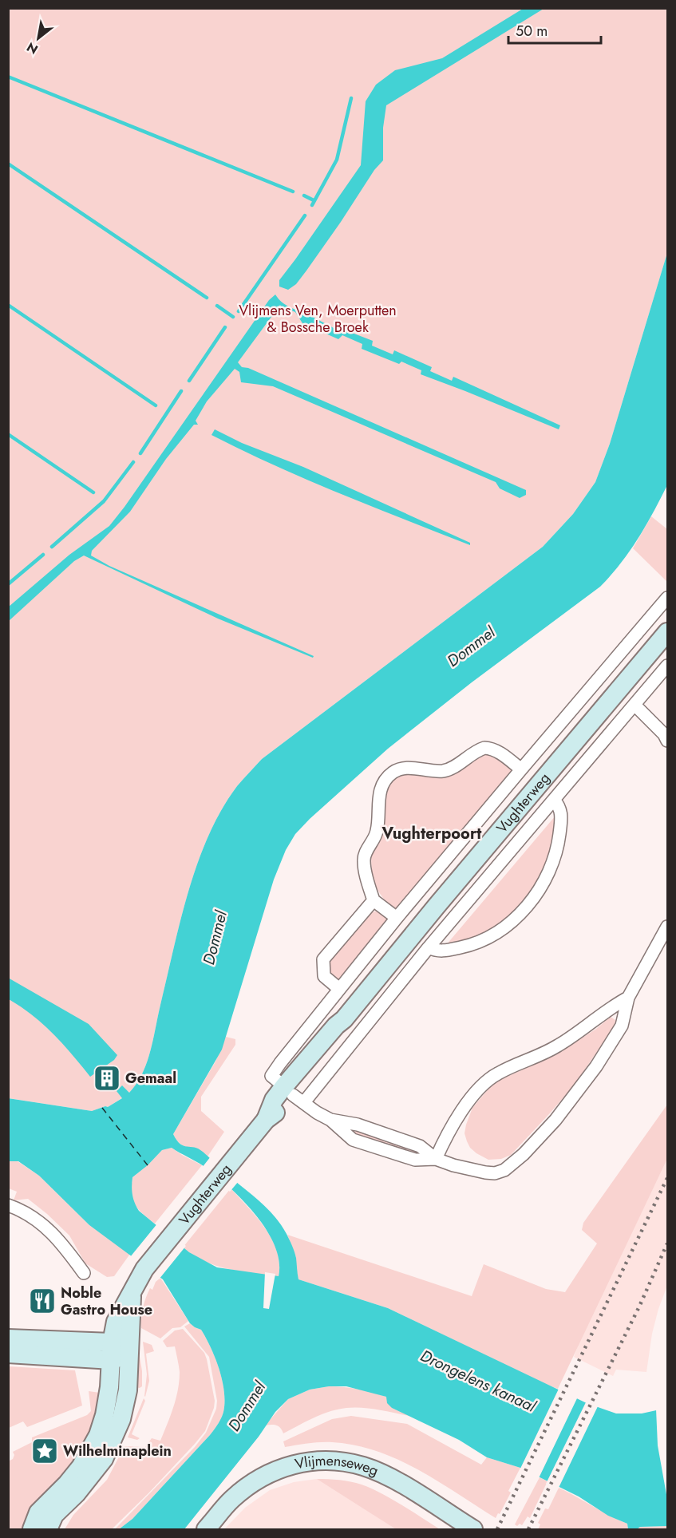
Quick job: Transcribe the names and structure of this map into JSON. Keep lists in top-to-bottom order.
{
  "streets": {
    "main road": ["Vughterweg", "Vlijmenseweg"]
  },
  "districts": ["Vughterpoort"],
  "water": ["Dommel", "Drongelens kanaal"],
  "parks": ["Vlijmens Ven, Moerputten & Bossche Broek"],
  "places": {
    "building": ["Gemaal"],
    "restaurant": ["Noble Gastro House"],
    "place": ["Wilhelminaplein"]
  },
  "scale_bar": "50 m",
  "north": "bottom left"
}
